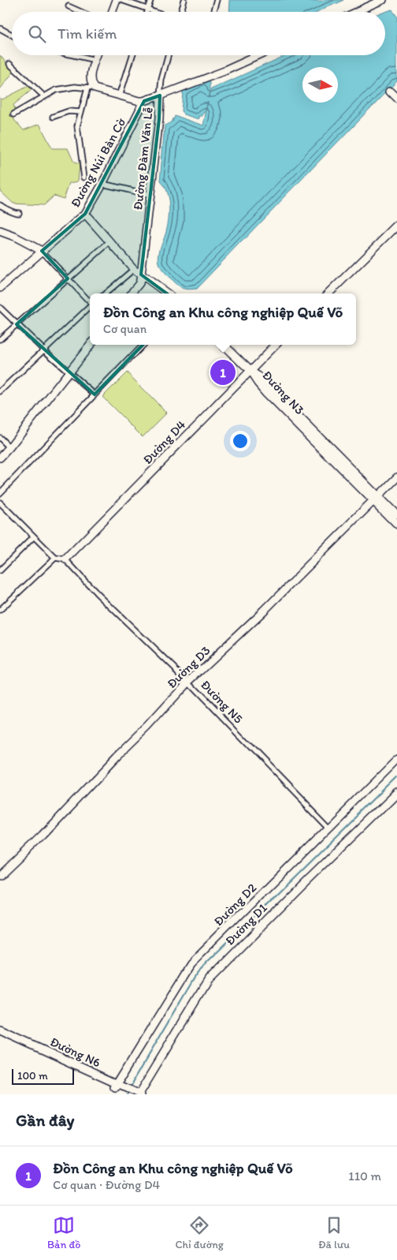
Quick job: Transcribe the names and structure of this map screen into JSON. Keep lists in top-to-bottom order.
{
  "streets": {
    "street": [
      "Đường Đàm Văn Lễ",
      "Đường Núi Bàn Cờ",
      "Đường N3",
      "Đường D4",
      "Đường D3",
      "Đường N5",
      "Đường D2",
      "Đường D1",
      "Đường N6"
    ]
  },
  "crossings": [
    ["Đường N3", "Đường D4"],
    ["Đường N3", "Đường D3"],
    ["Đường D4", "Đường N5"],
    ["Đường D3", "Đường N5"],
    ["Đường N5", "Đường D2"],
    ["Đường D2", "Đường N6"],
    ["Đường D1", "Đường N6"]
  ],
  "scale_bar": "100 m",
  "north": "right",
  "page": {
    "search": "Tìm kiếm",
    "popup": ["Đồn Công an Khu công nghiệp Quế Võ", "Cơ quan"],
    "pins": "1",
    "scale": "100 m",
    "heading": "Gần đây",
    "list": [
      {
        "mark": "1",
        "name": "Đồn Công an Khu công nghiệp Quế Võ",
        "note": "Cơ quan · Đường D4",
        "value": "110 m"
      }
    ],
    "nav": ["Bản đồ", "Chỉ đường", "Đã lưu"]
  }
}
